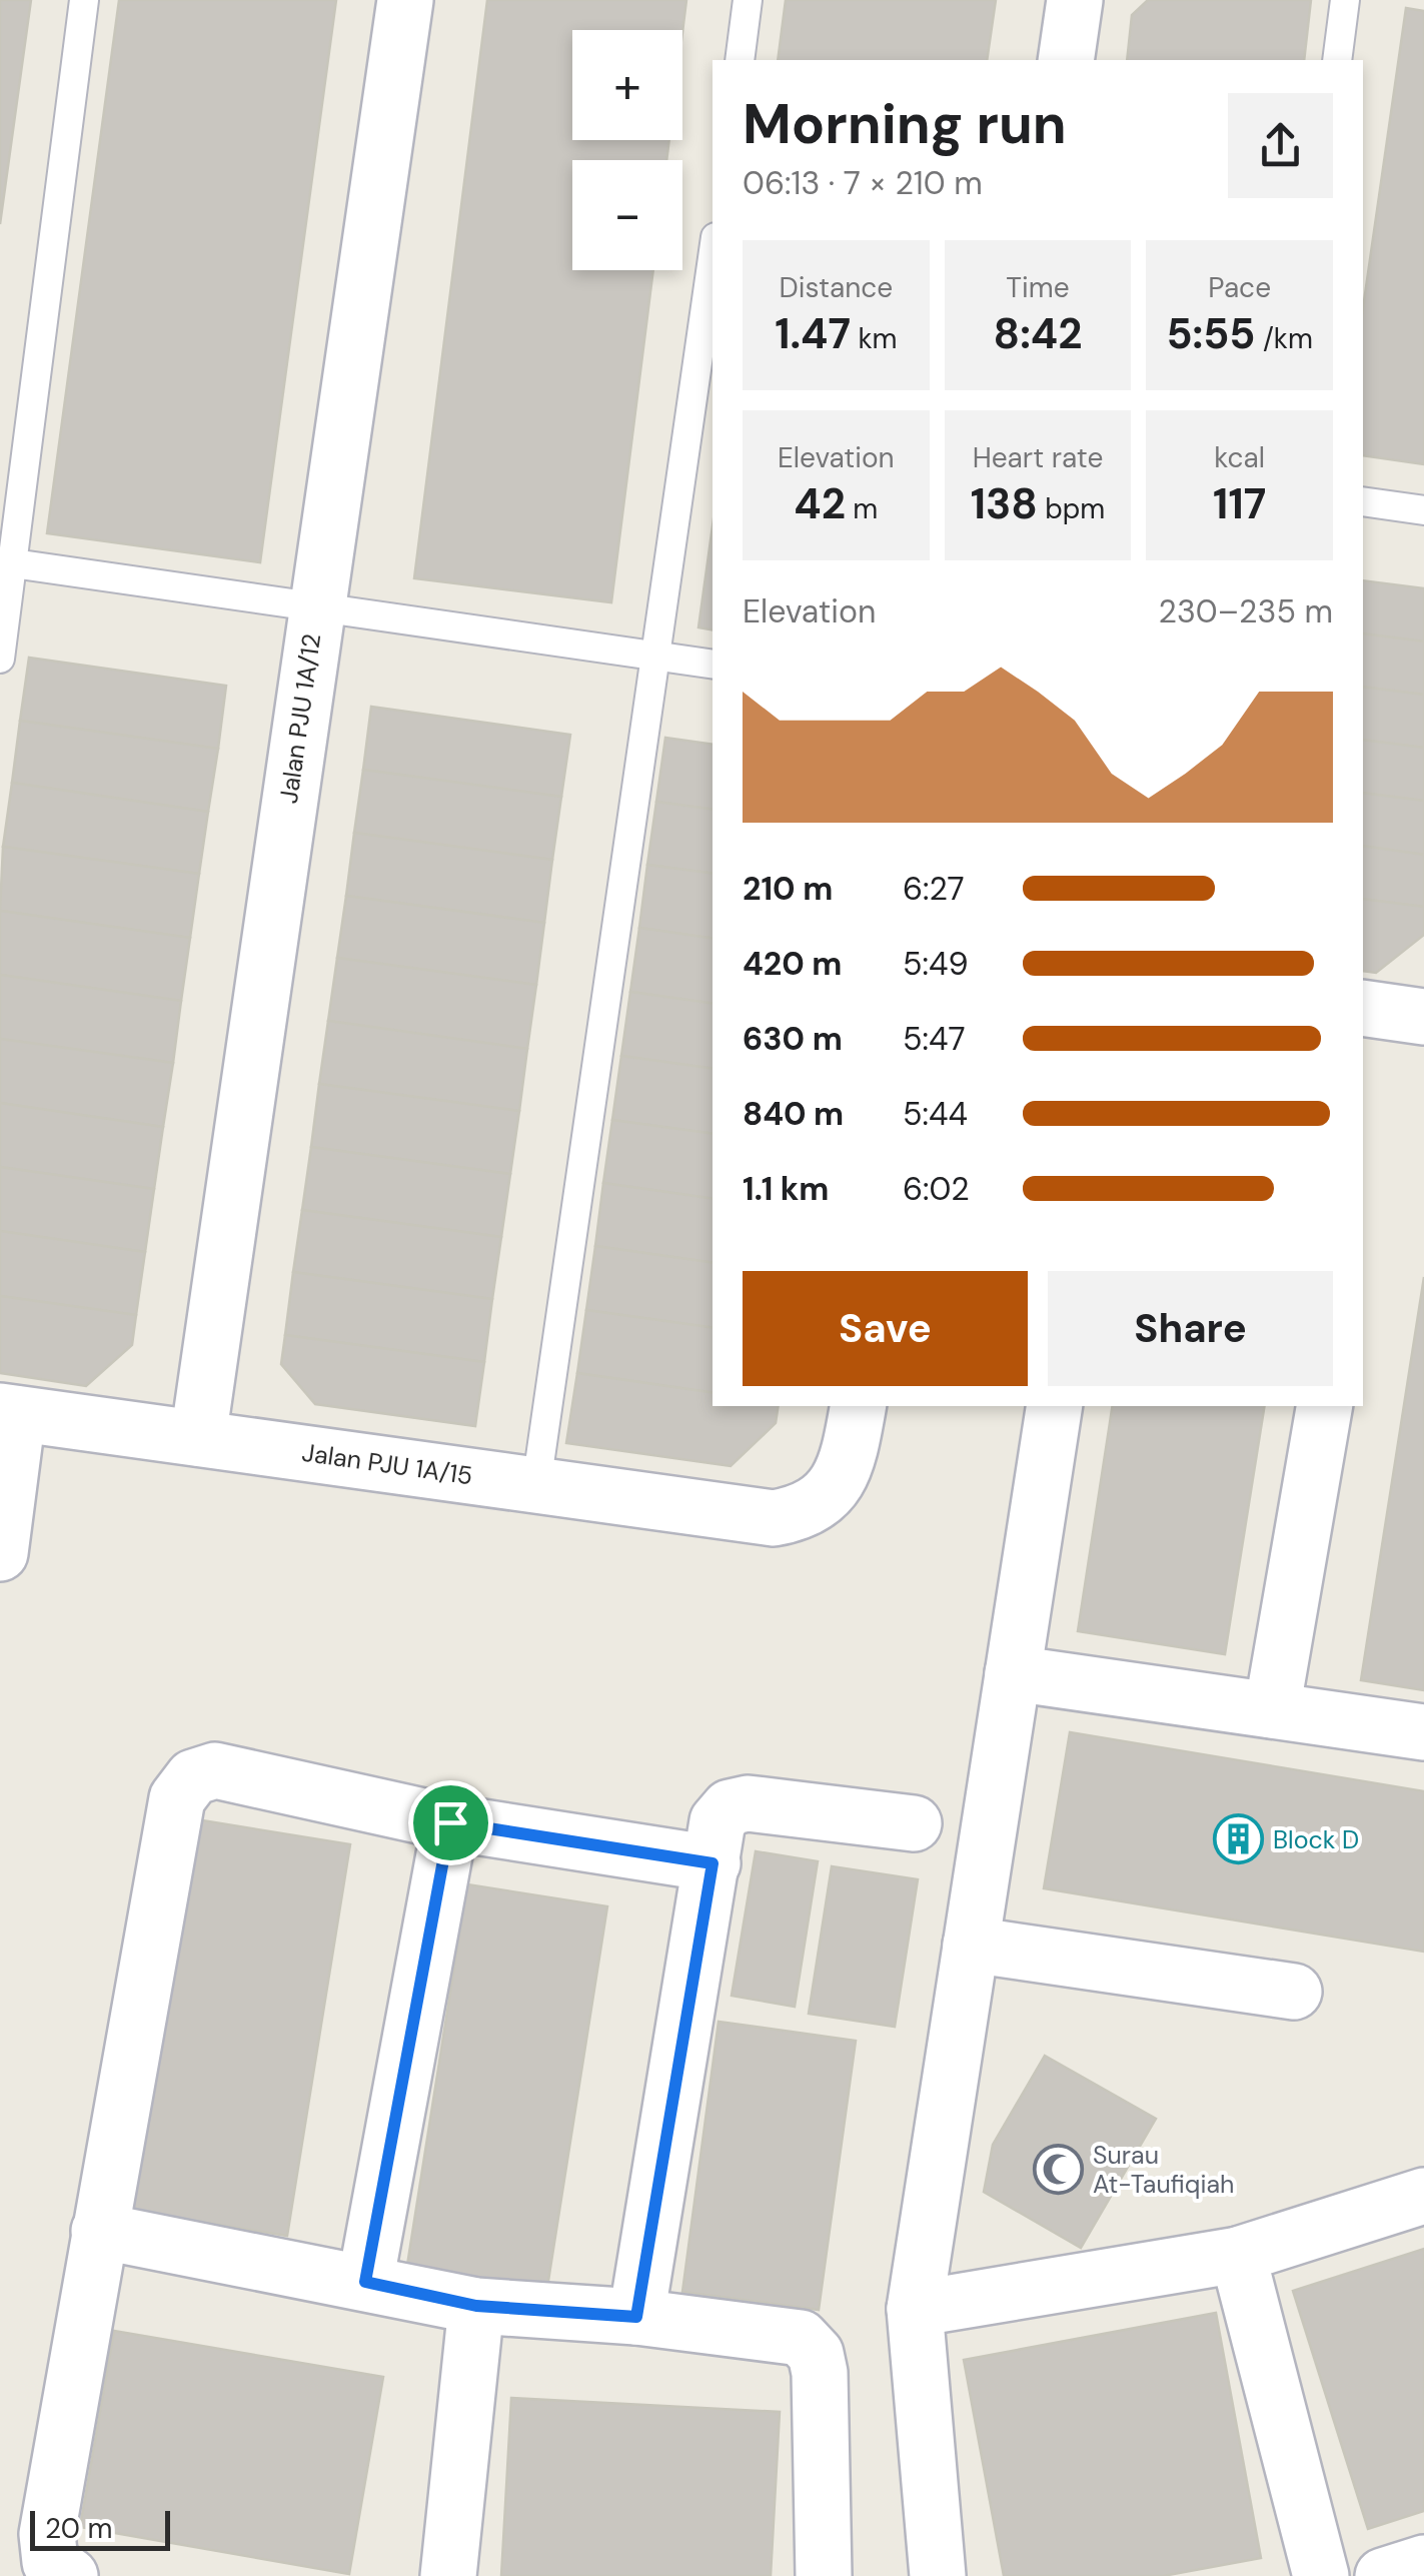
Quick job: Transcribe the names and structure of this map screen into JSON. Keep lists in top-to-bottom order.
{
  "streets": {
    "street": ["Jalan PJU 1A/12", "Jalan PJU 1A/15"]
  },
  "crossings": [
    ["Jalan PJU 1A/12", "Jalan PJU 1A/15"]
  ],
  "places": {
    "building": ["Block D"],
    "mosque": ["Surau At-Taufiqiah"]
  },
  "scale_bar": "20 m",
  "page": {
    "map_buttons": ["+", "−"],
    "heading": ["Morning run", "06:13 · 7 × 210 m"],
    "stats": [
      ["Distance", "1.47 km"],
      ["Time", "8:42"],
      ["Pace", "5:55 /km"],
      ["Elevation", "42 m"],
      ["Heart rate", "138 bpm"],
      ["kcal", "117"]
    ],
    "chart": ["Elevation", "230–235 m"],
    "list": [
      {
        "name": "210 m",
        "note": "6:27"
      },
      {
        "name": "420 m",
        "note": "5:49"
      },
      {
        "name": "630 m",
        "note": "5:47"
      },
      {
        "name": "840 m",
        "note": "5:44"
      },
      {
        "name": "1.1 km",
        "note": "6:02"
      }
    ],
    "buttons": ["Save", "Share"],
    "scale": "20 m"
  }
}
